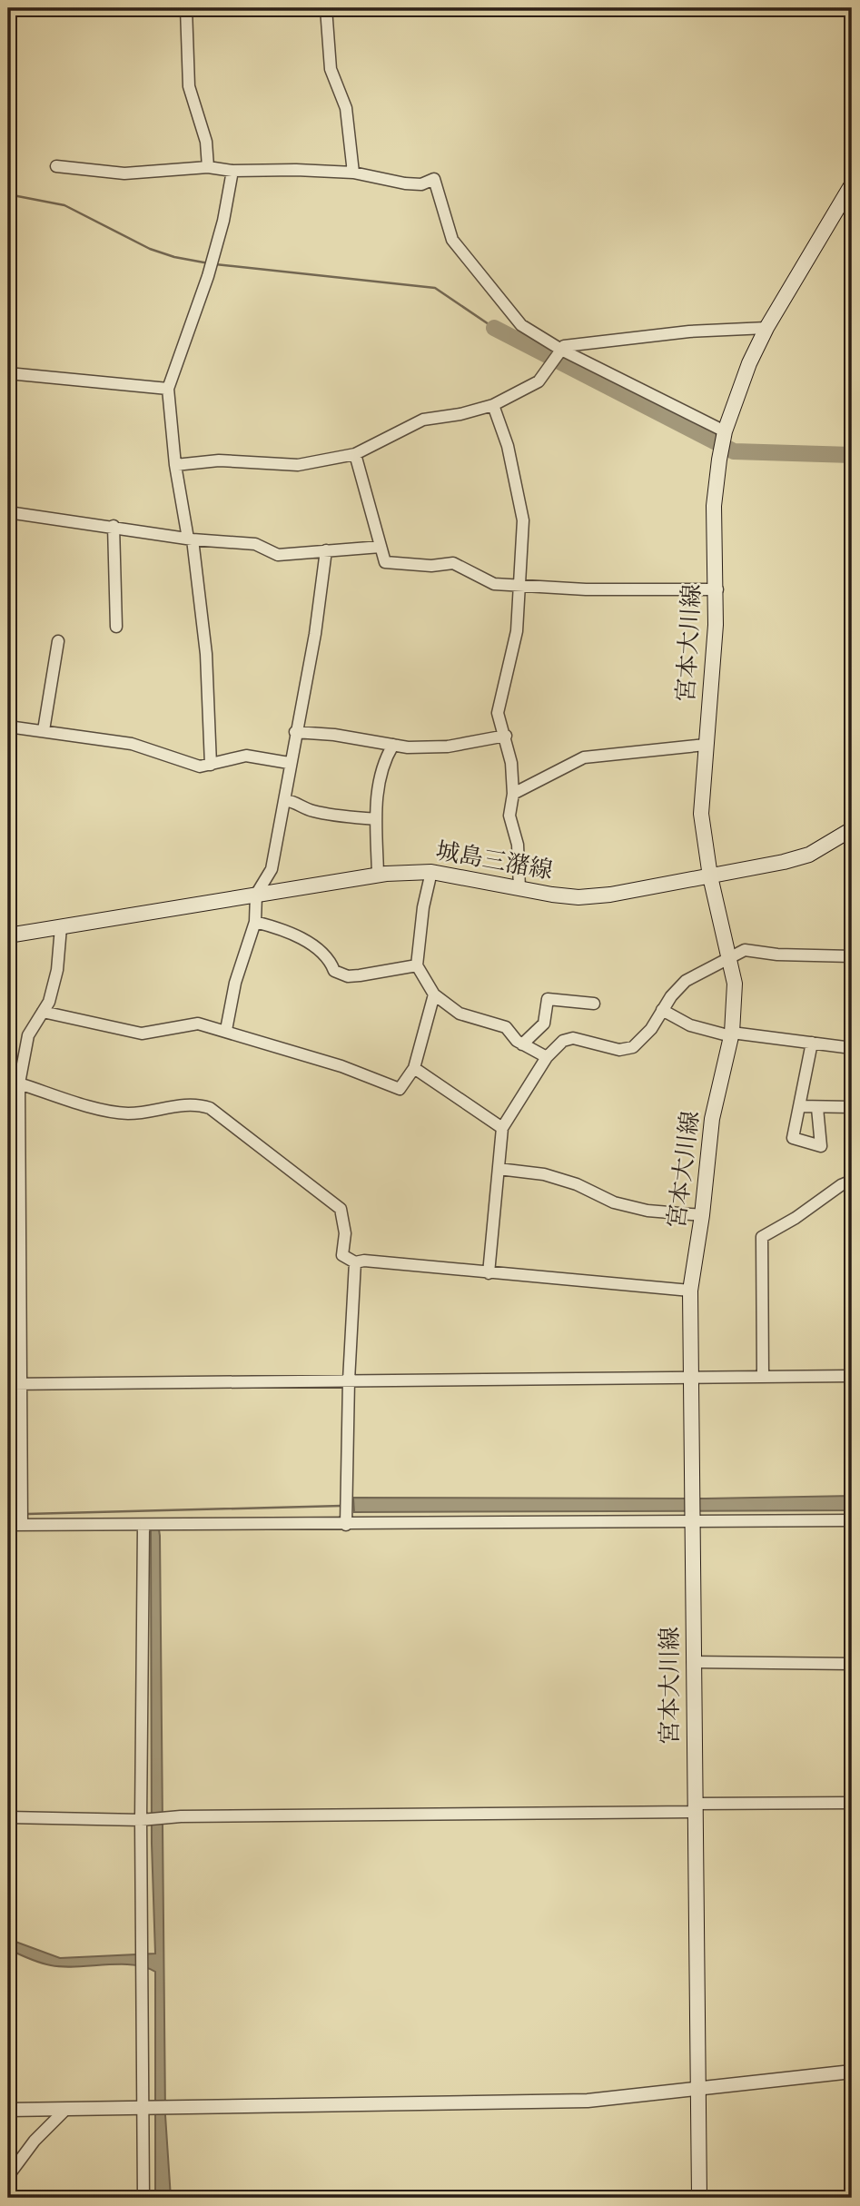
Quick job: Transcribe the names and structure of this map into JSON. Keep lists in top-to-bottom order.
{
  "streets": {
    "main road": ["宮本大川線", "城島三潴線"]
  },
  "crossings": [
    ["宮本大川線", "城島三潴線"]
  ]
}
